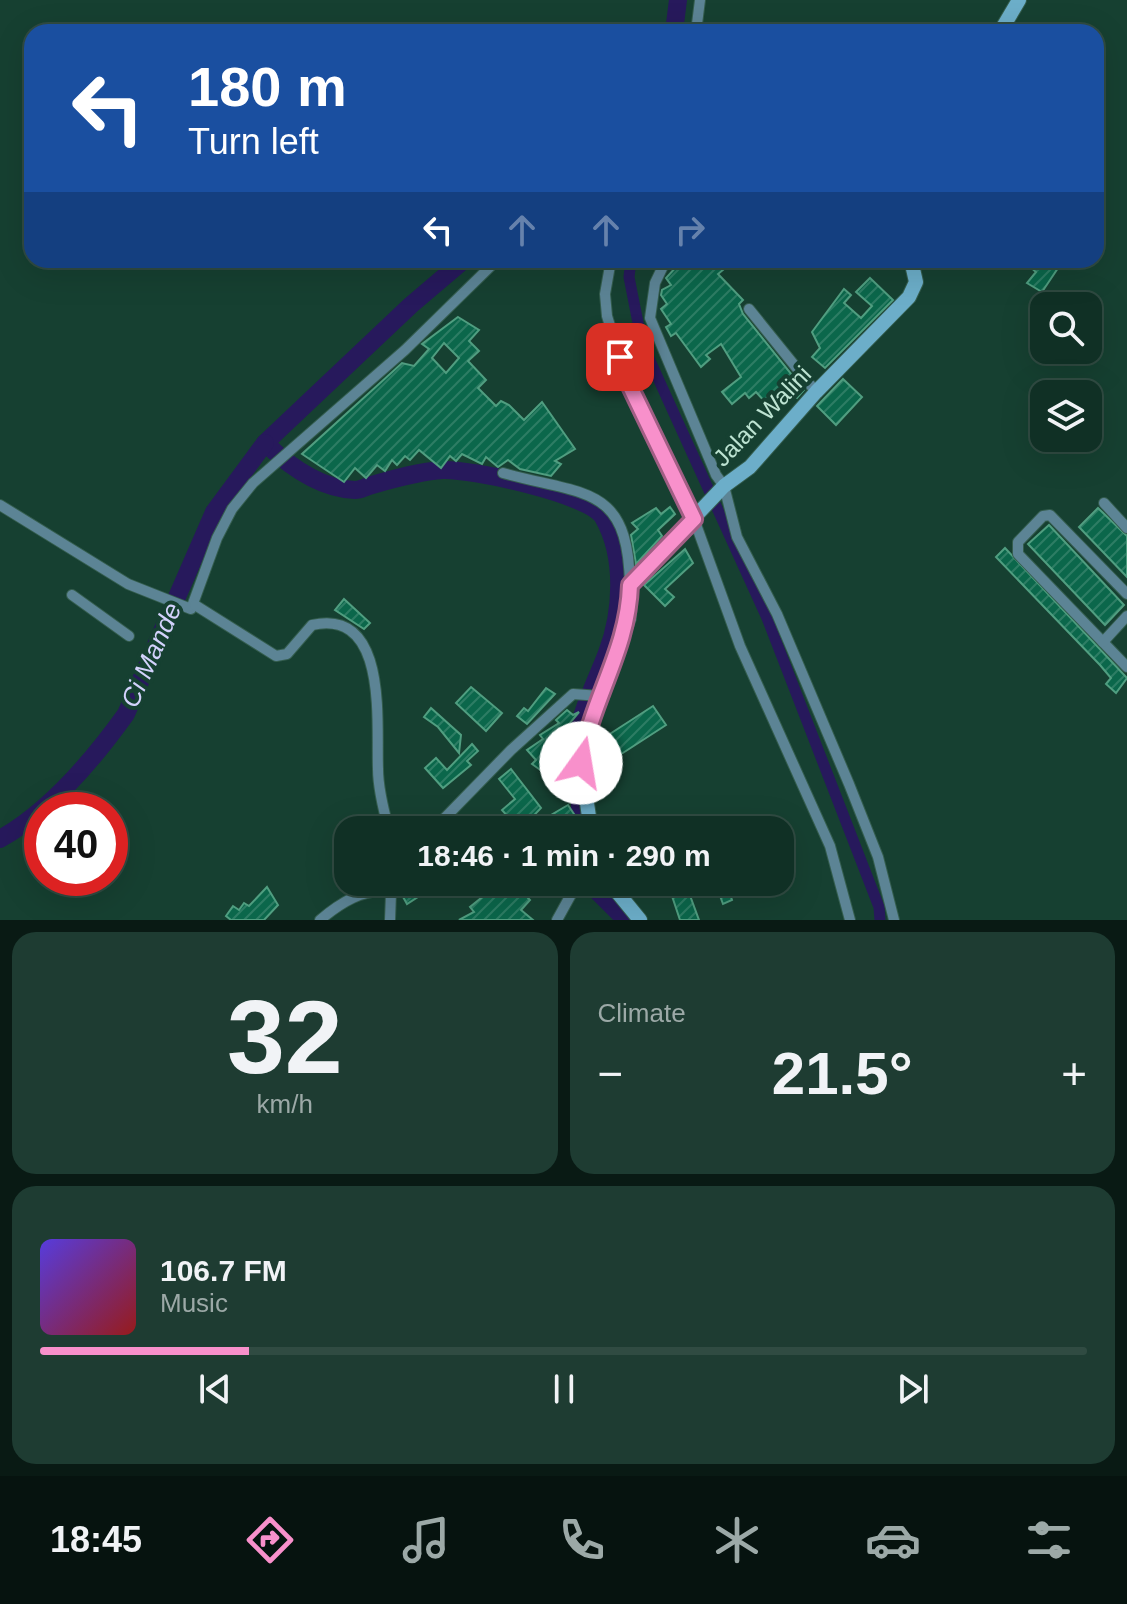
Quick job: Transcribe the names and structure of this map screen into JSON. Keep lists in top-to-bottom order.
{
  "streets": {
    "street": ["Jalan Walini"]
  },
  "water": ["Ci Mande"],
  "page": {
    "turn": ["180 m", "Turn left"],
    "limit": "40",
    "trip": "18:46 · 1 min · 290 m",
    "tile": [
      ["32", "km/h"],
      "Climate"
    ],
    "heat": ["−", "21.5°", "+"],
    "song": ["106.7 FM", "Music"],
    "tabs": "18:45"
  }
}
